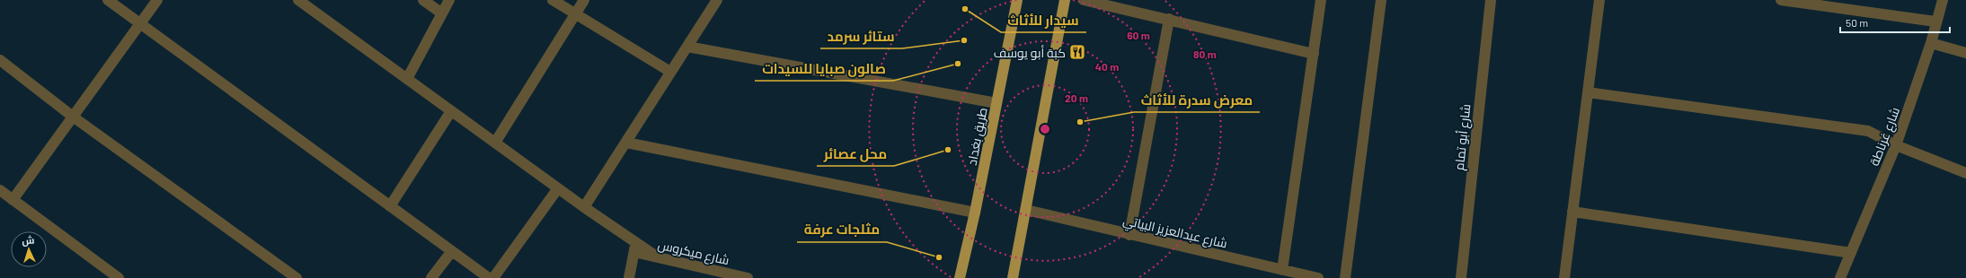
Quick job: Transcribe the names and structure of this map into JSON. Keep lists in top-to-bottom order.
{
  "streets": {
    "main road": ["طريق بغداد"],
    "street": [
      "شارع غرناطة",
      "شارع أبو تمام",
      "شارع عبدالعزيز البياتي",
      "شارع ميكروس"
    ]
  },
  "places": {
    "other": [
      "سيدار للأثاث",
      "ستائر سرمد",
      "صالون صبايا للسيدات",
      "معرض سدرة للأثاث",
      "محل عصائر",
      "مثلجات عرفة"
    ],
    "restaurant": ["كبة أبو يوسف"]
  },
  "scale_bar": "50 m",
  "north": "top",
  "rings": [
    "60 m",
    "80 m",
    "40 m",
    "20 m"
  ]
}
